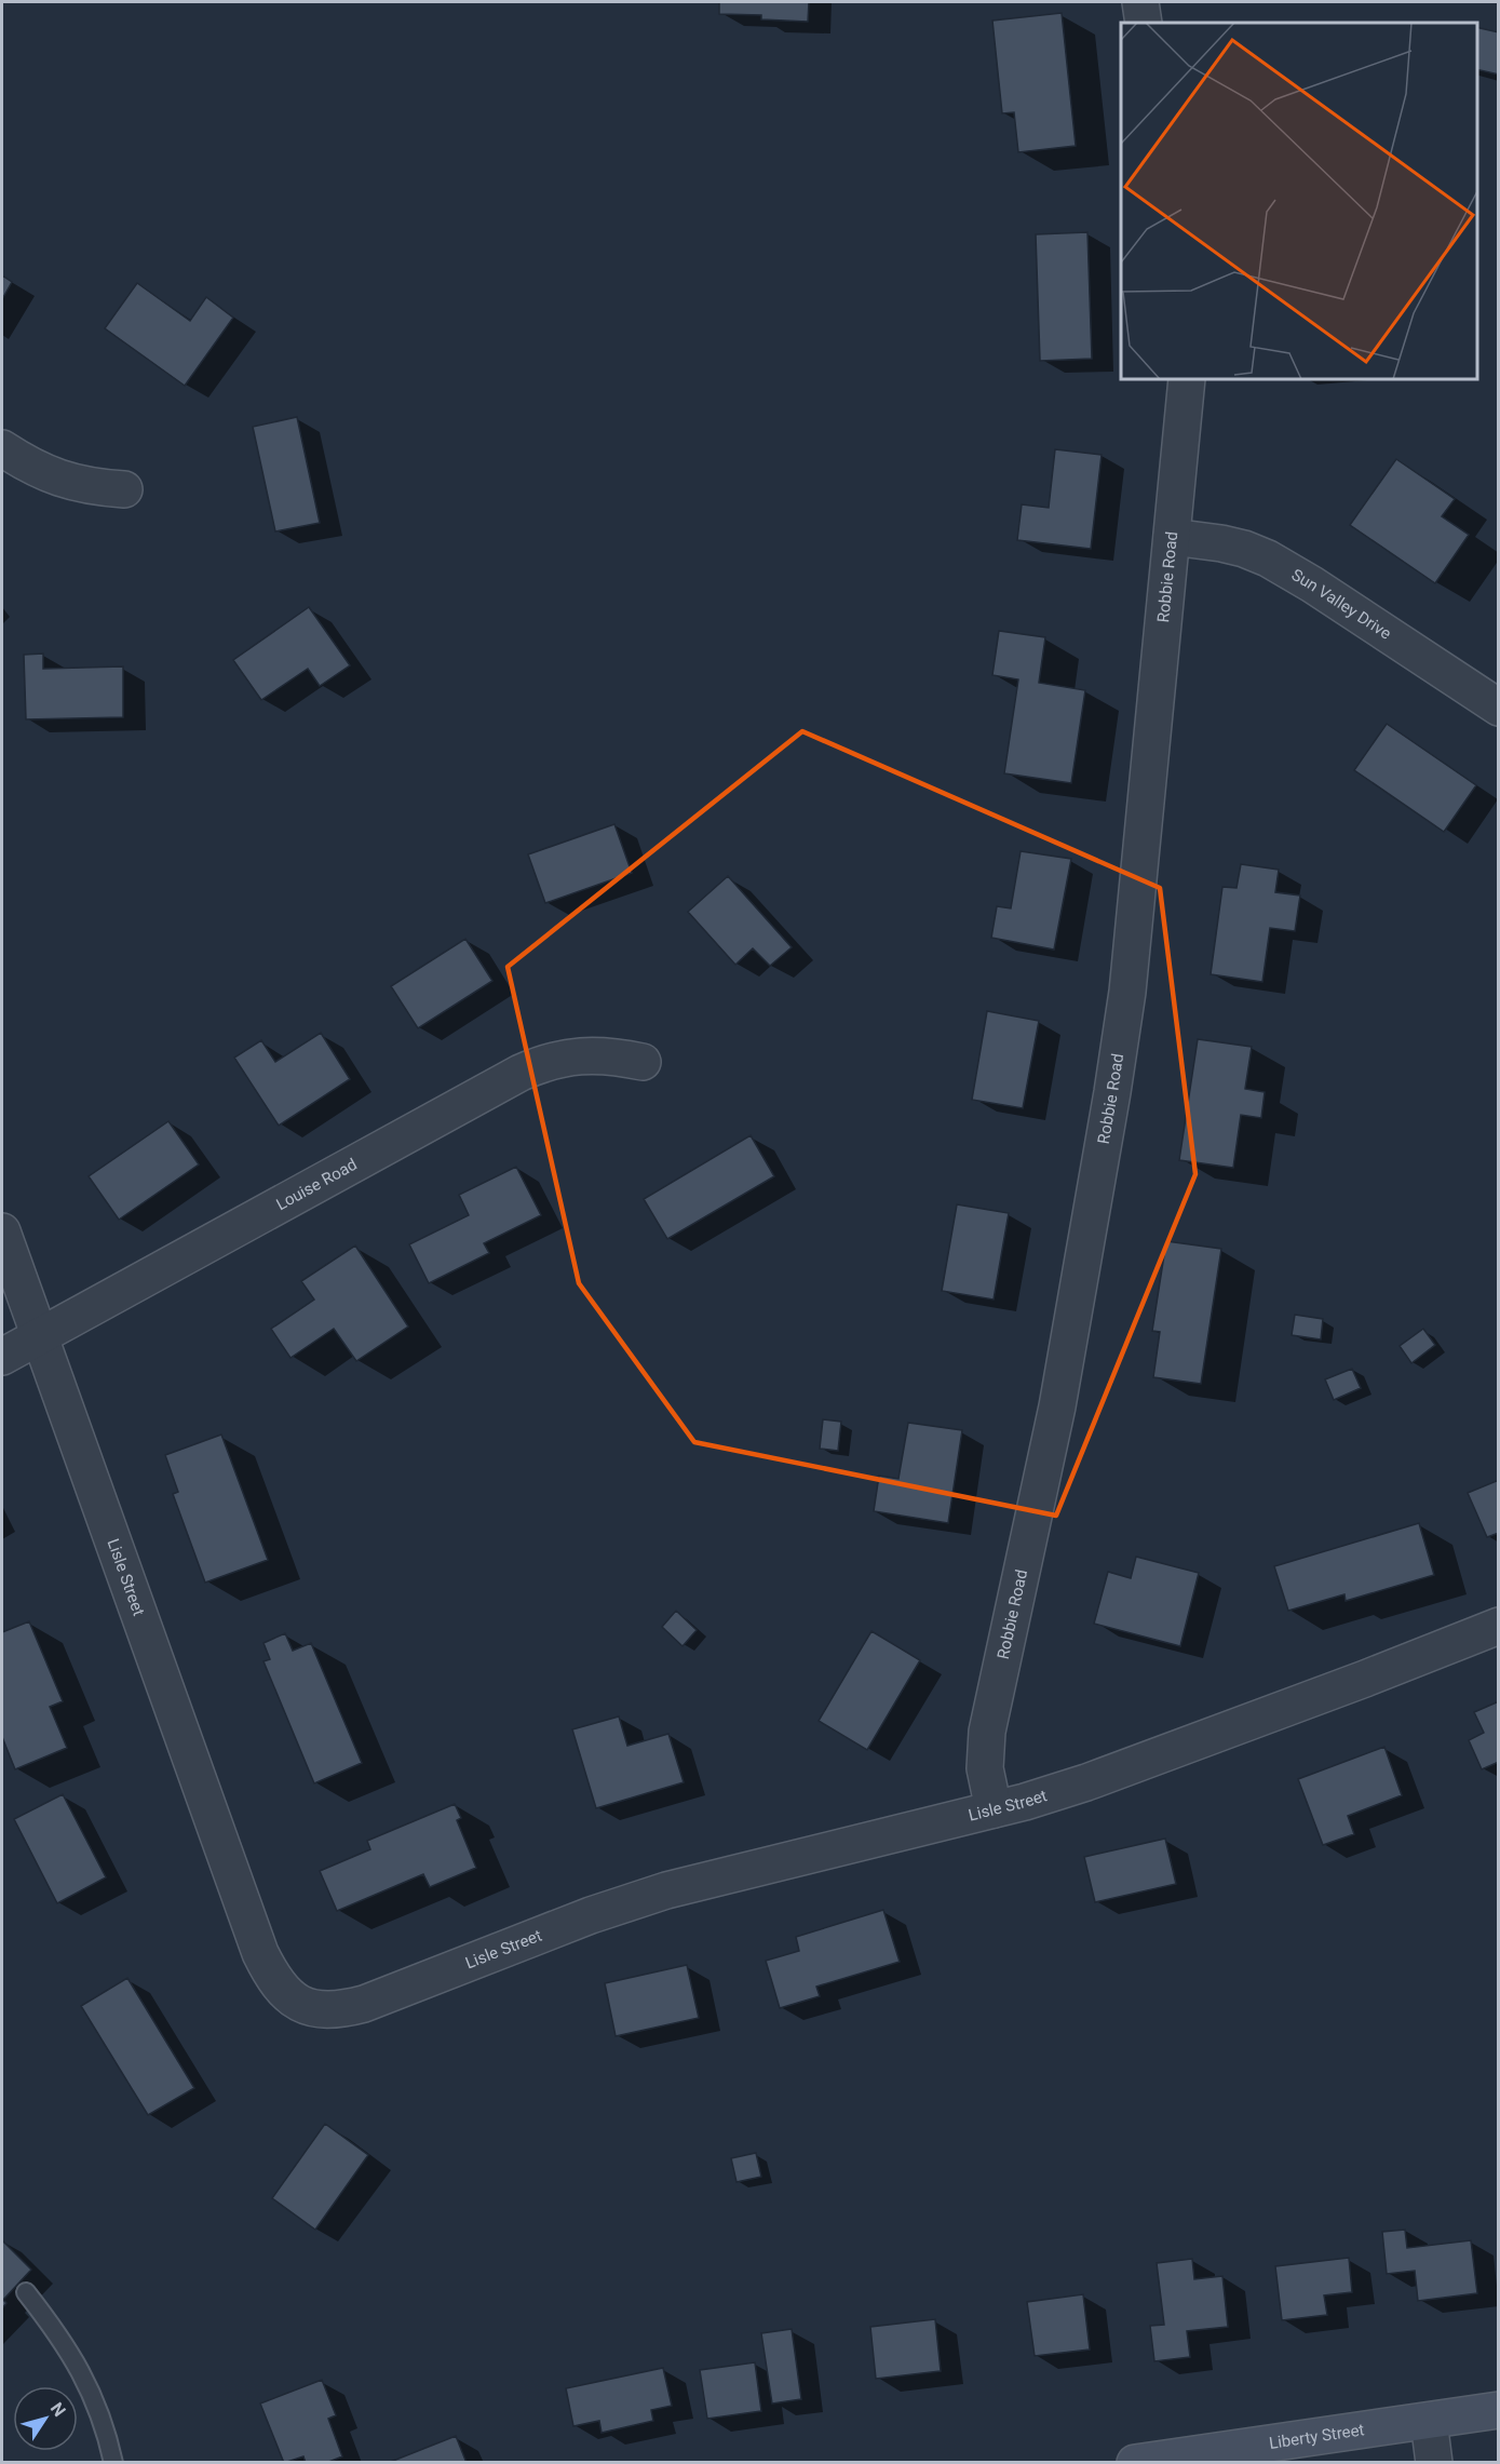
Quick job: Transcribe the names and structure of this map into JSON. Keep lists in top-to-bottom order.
{
  "streets": {
    "main road": ["Liberty Street"],
    "street": [
      "Robbie Road",
      "Sun Valley Drive",
      "Louise Road",
      "Lisle Street"
    ]
  },
  "crossings": [
    ["Robbie Road", "Sun Valley Drive"],
    ["Robbie Road", "Lisle Street"],
    ["Louise Road", "Lisle Street"]
  ],
  "north": "top right"
}
